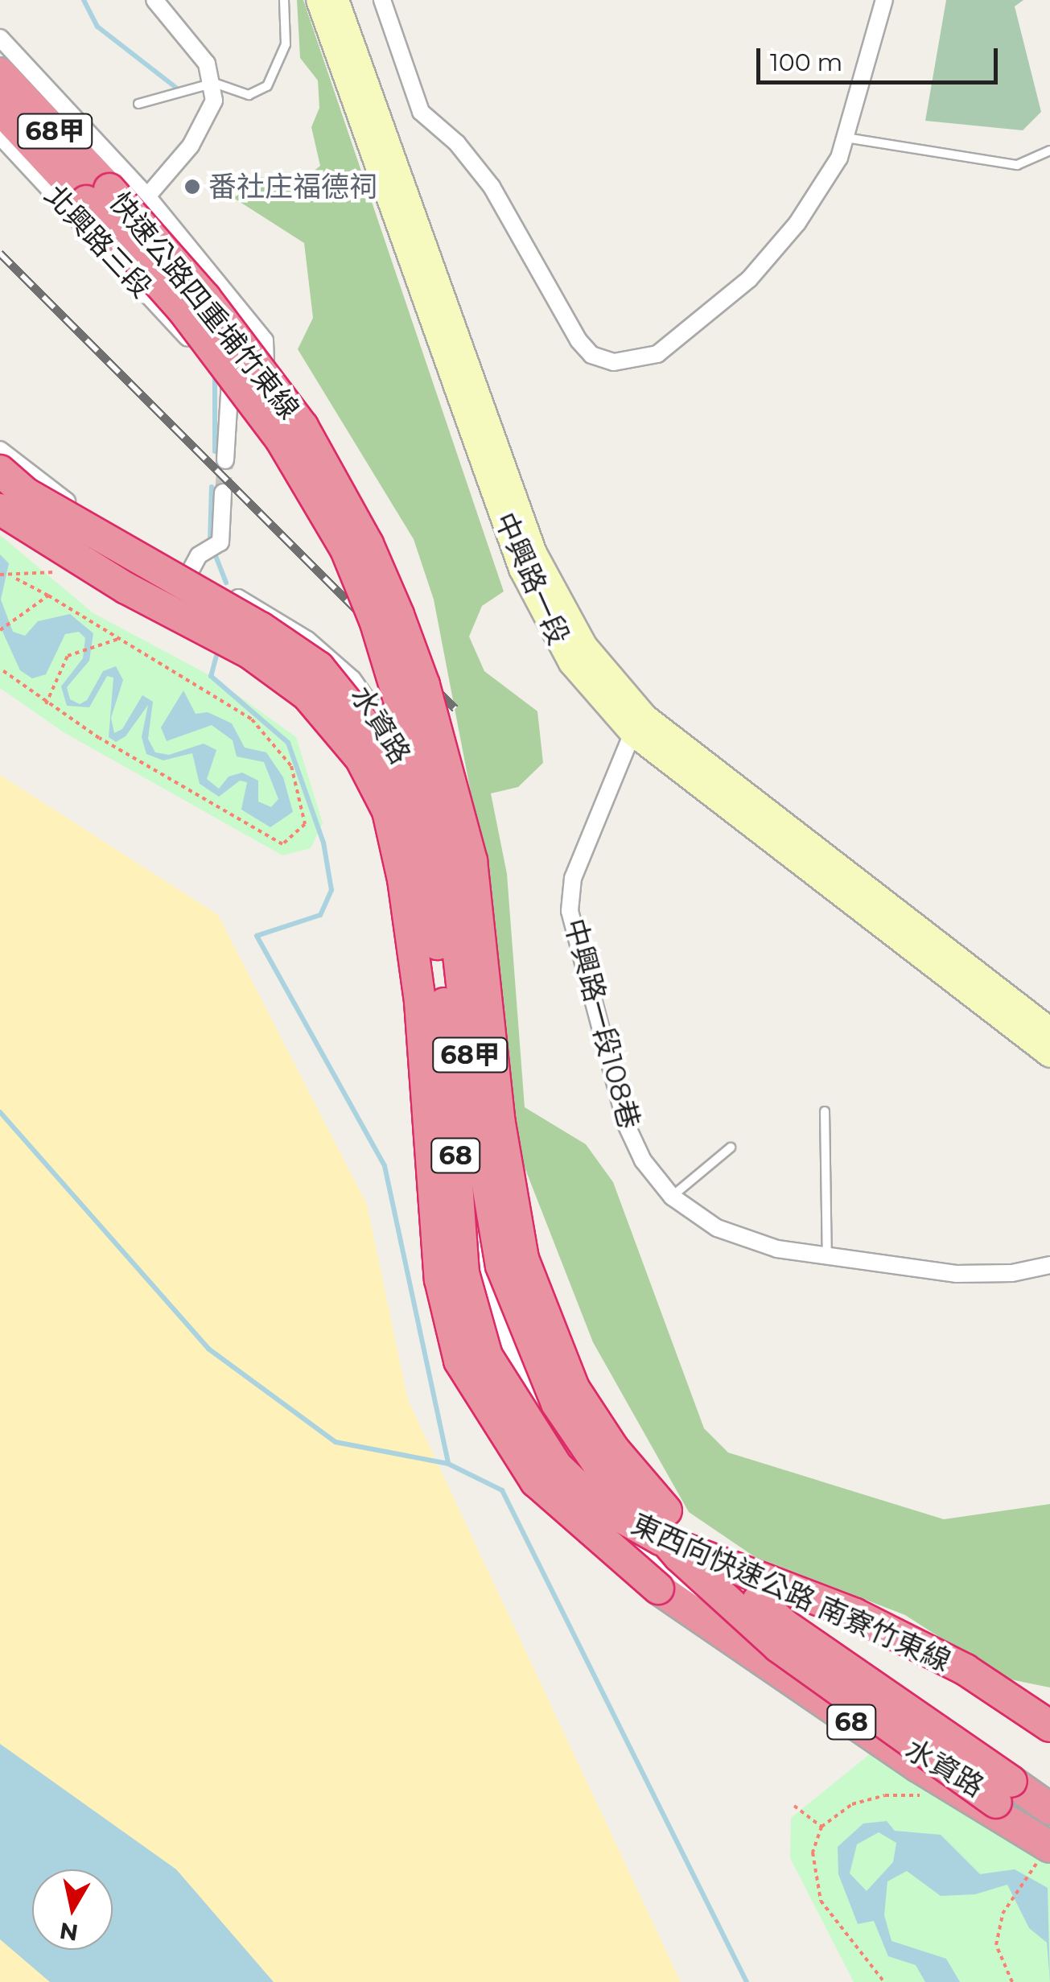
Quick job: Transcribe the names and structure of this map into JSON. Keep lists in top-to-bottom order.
{
  "streets": {
    "highway": [
      "68甲",
      "快速公路四重埔竹東線",
      "68",
      "東西向快速公路 南寮竹東線"
    ],
    "main road": ["中興路一段"],
    "street": ["北興路三段", "水資路", "中興路一段108巷"]
  },
  "crossings": [
    ["68甲", "快速公路四重埔竹東線"],
    ["68甲", "東西向快速公路 南寮竹東線"],
    ["中興路一段", "中興路一段108巷"]
  ],
  "places": ["番社庄福德祠"],
  "scale_bar": "100 m",
  "north": "bottom"
}
